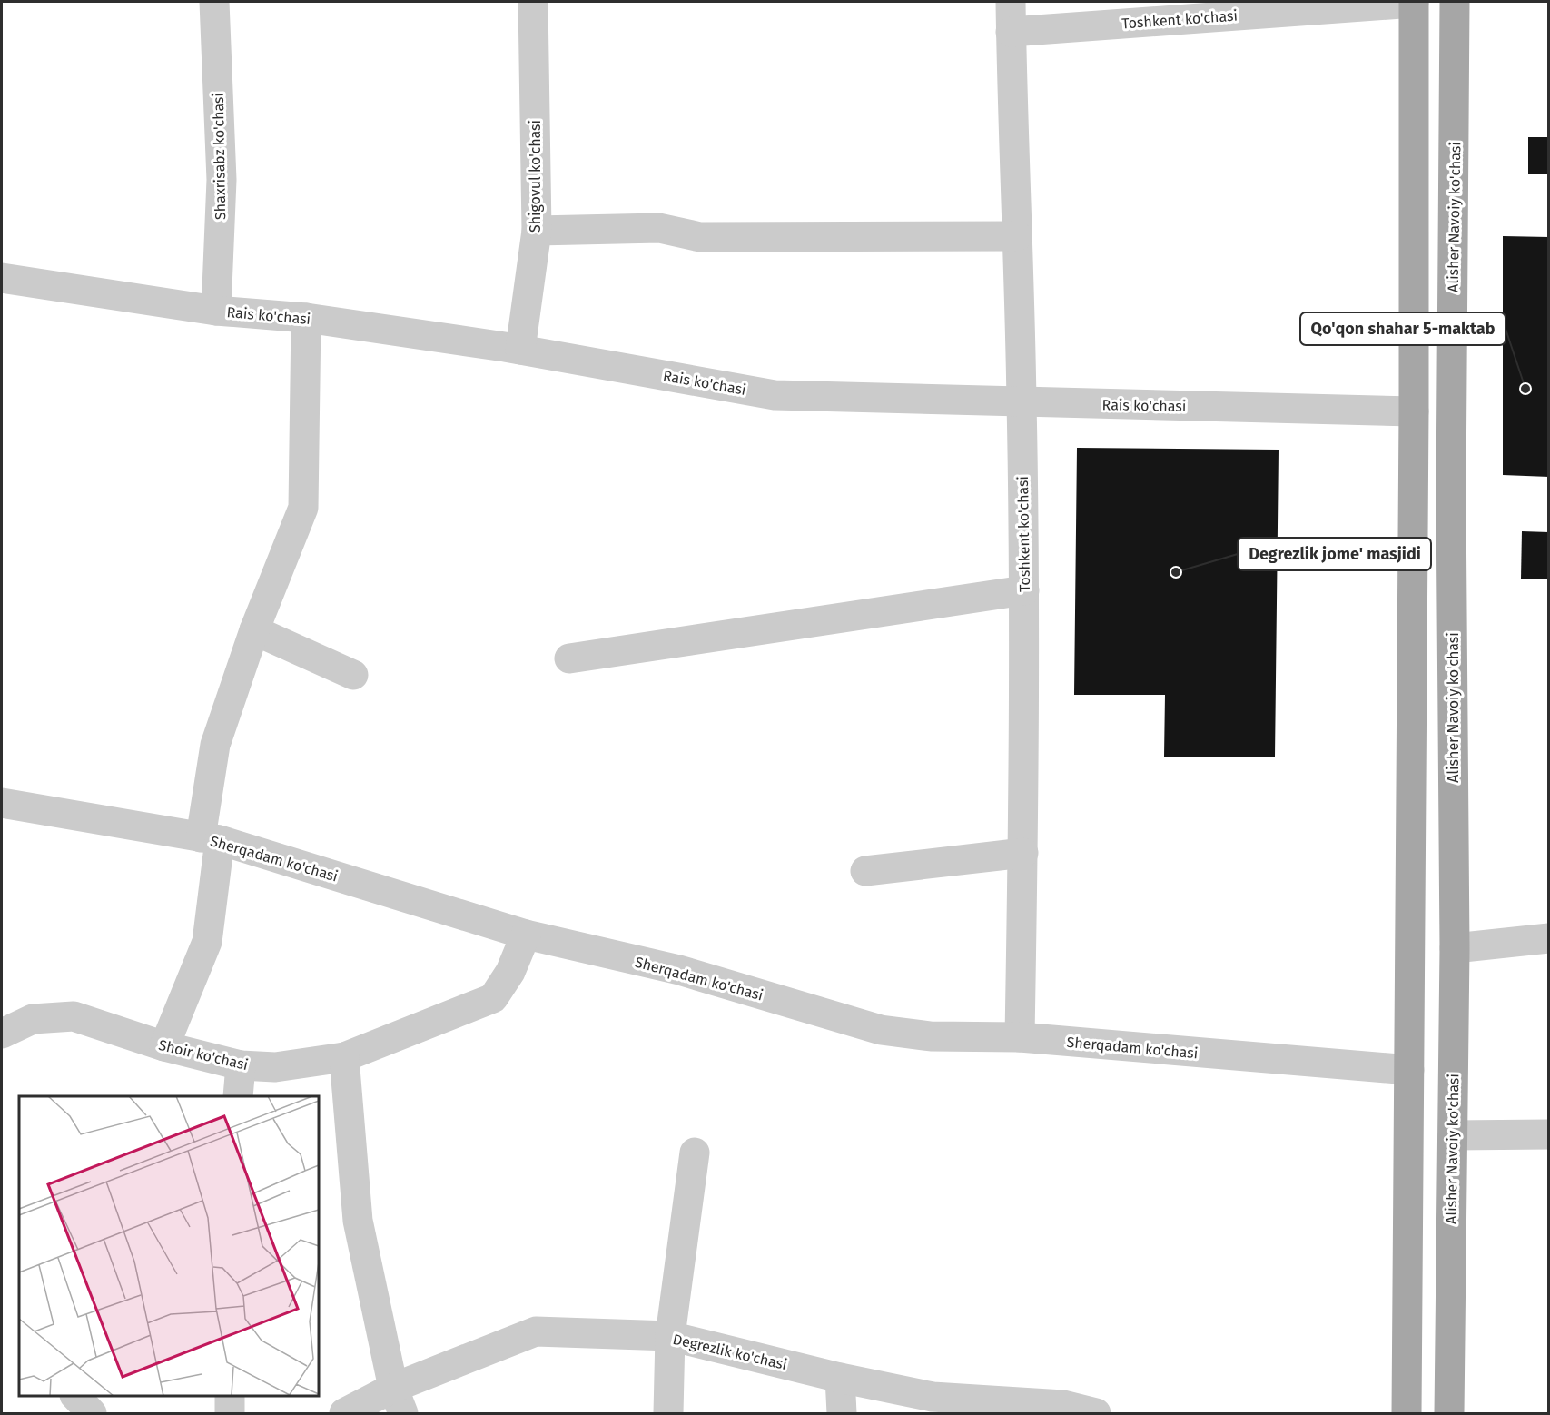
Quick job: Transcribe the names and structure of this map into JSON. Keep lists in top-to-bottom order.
{
  "streets": {
    "main road": ["Alisher Navoiy ko'chasi"],
    "street": [
      "Toshkent ko'chasi",
      "Shaxrisabz ko'chasi",
      "Shigovul ko'chasi",
      "Rais ko'chasi",
      "Sherqadam ko'chasi",
      "Shoir ko'chasi",
      "Degrezlik ko'chasi"
    ]
  },
  "crossings": [
    ["Toshkent ko'chasi", "Rais ko'chasi"],
    ["Toshkent ko'chasi", "Sherqadam ko'chasi"],
    ["Shaxrisabz ko'chasi", "Rais ko'chasi"],
    ["Shigovul ko'chasi", "Rais ko'chasi"],
    ["Sherqadam ko'chasi", "Shoir ko'chasi"]
  ],
  "places": ["Qo'qon shahar 5-maktab", "Degrezlik jome' masjidi"]
}
